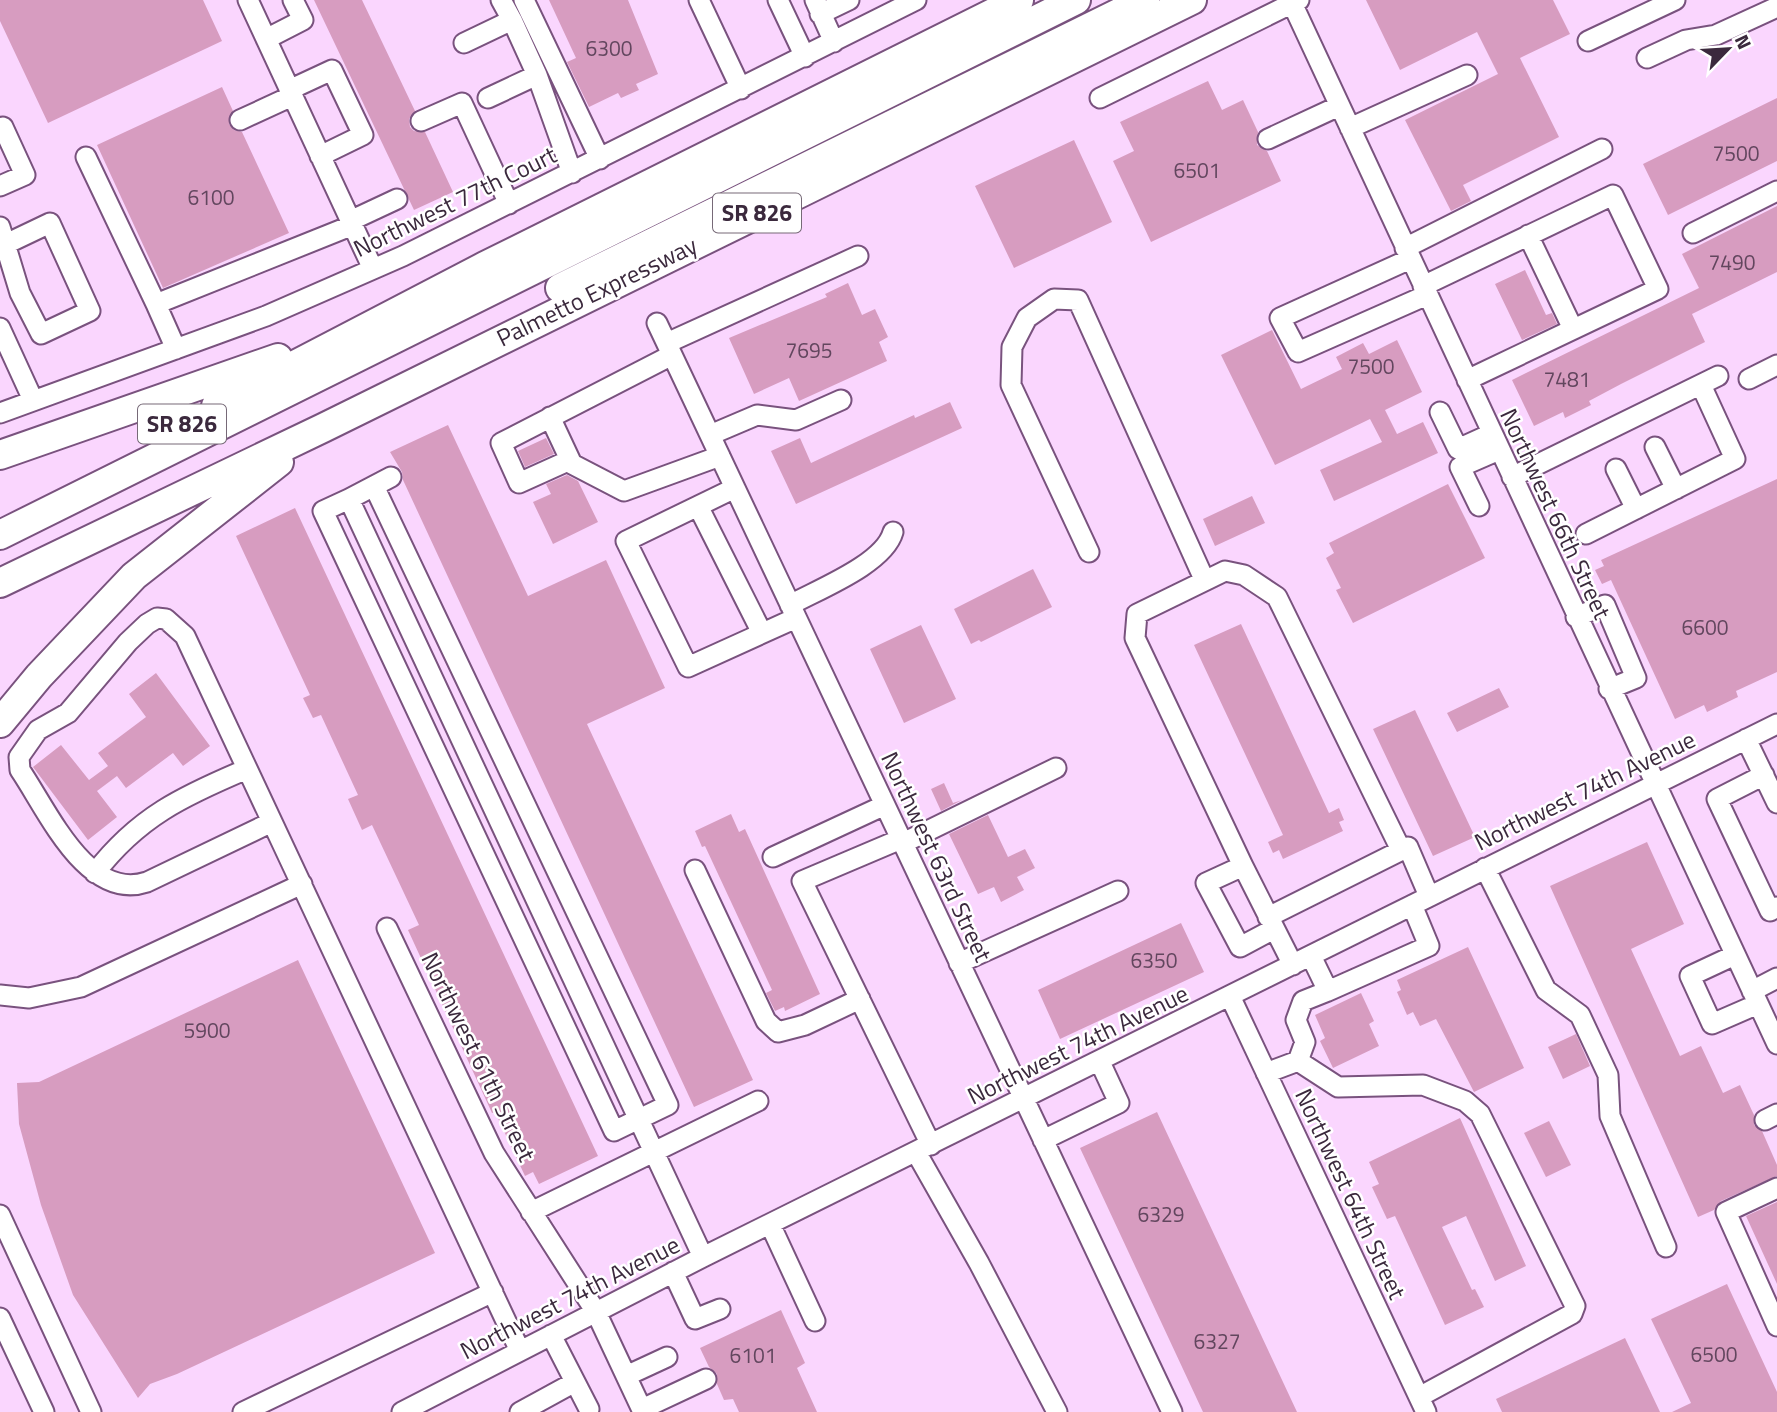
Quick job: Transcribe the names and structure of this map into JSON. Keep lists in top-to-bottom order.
{
  "streets": {
    "highway": ["SR 826", "Palmetto Expressway"],
    "street": [
      "Northwest 77th Court",
      "Northwest 66th Street",
      "Northwest 74th Avenue",
      "Northwest 63rd Street",
      "Northwest 61th Street",
      "Northwest 64th Street"
    ]
  },
  "crossings": [
    ["Northwest 66th Street", "Northwest 74th Avenue"],
    ["Northwest 74th Avenue", "Northwest 63rd Street"],
    ["Northwest 74th Avenue", "Northwest 61th Street"],
    ["Northwest 74th Avenue", "Northwest 64th Street"]
  ],
  "house_numbers": [
    "6300",
    "7500",
    "6501",
    "6100",
    "7490",
    "7695",
    "7500",
    "7481",
    "6600",
    "6350",
    "5900",
    "6329",
    "6327",
    "6500",
    "6101"
  ],
  "north": "top right"
}
